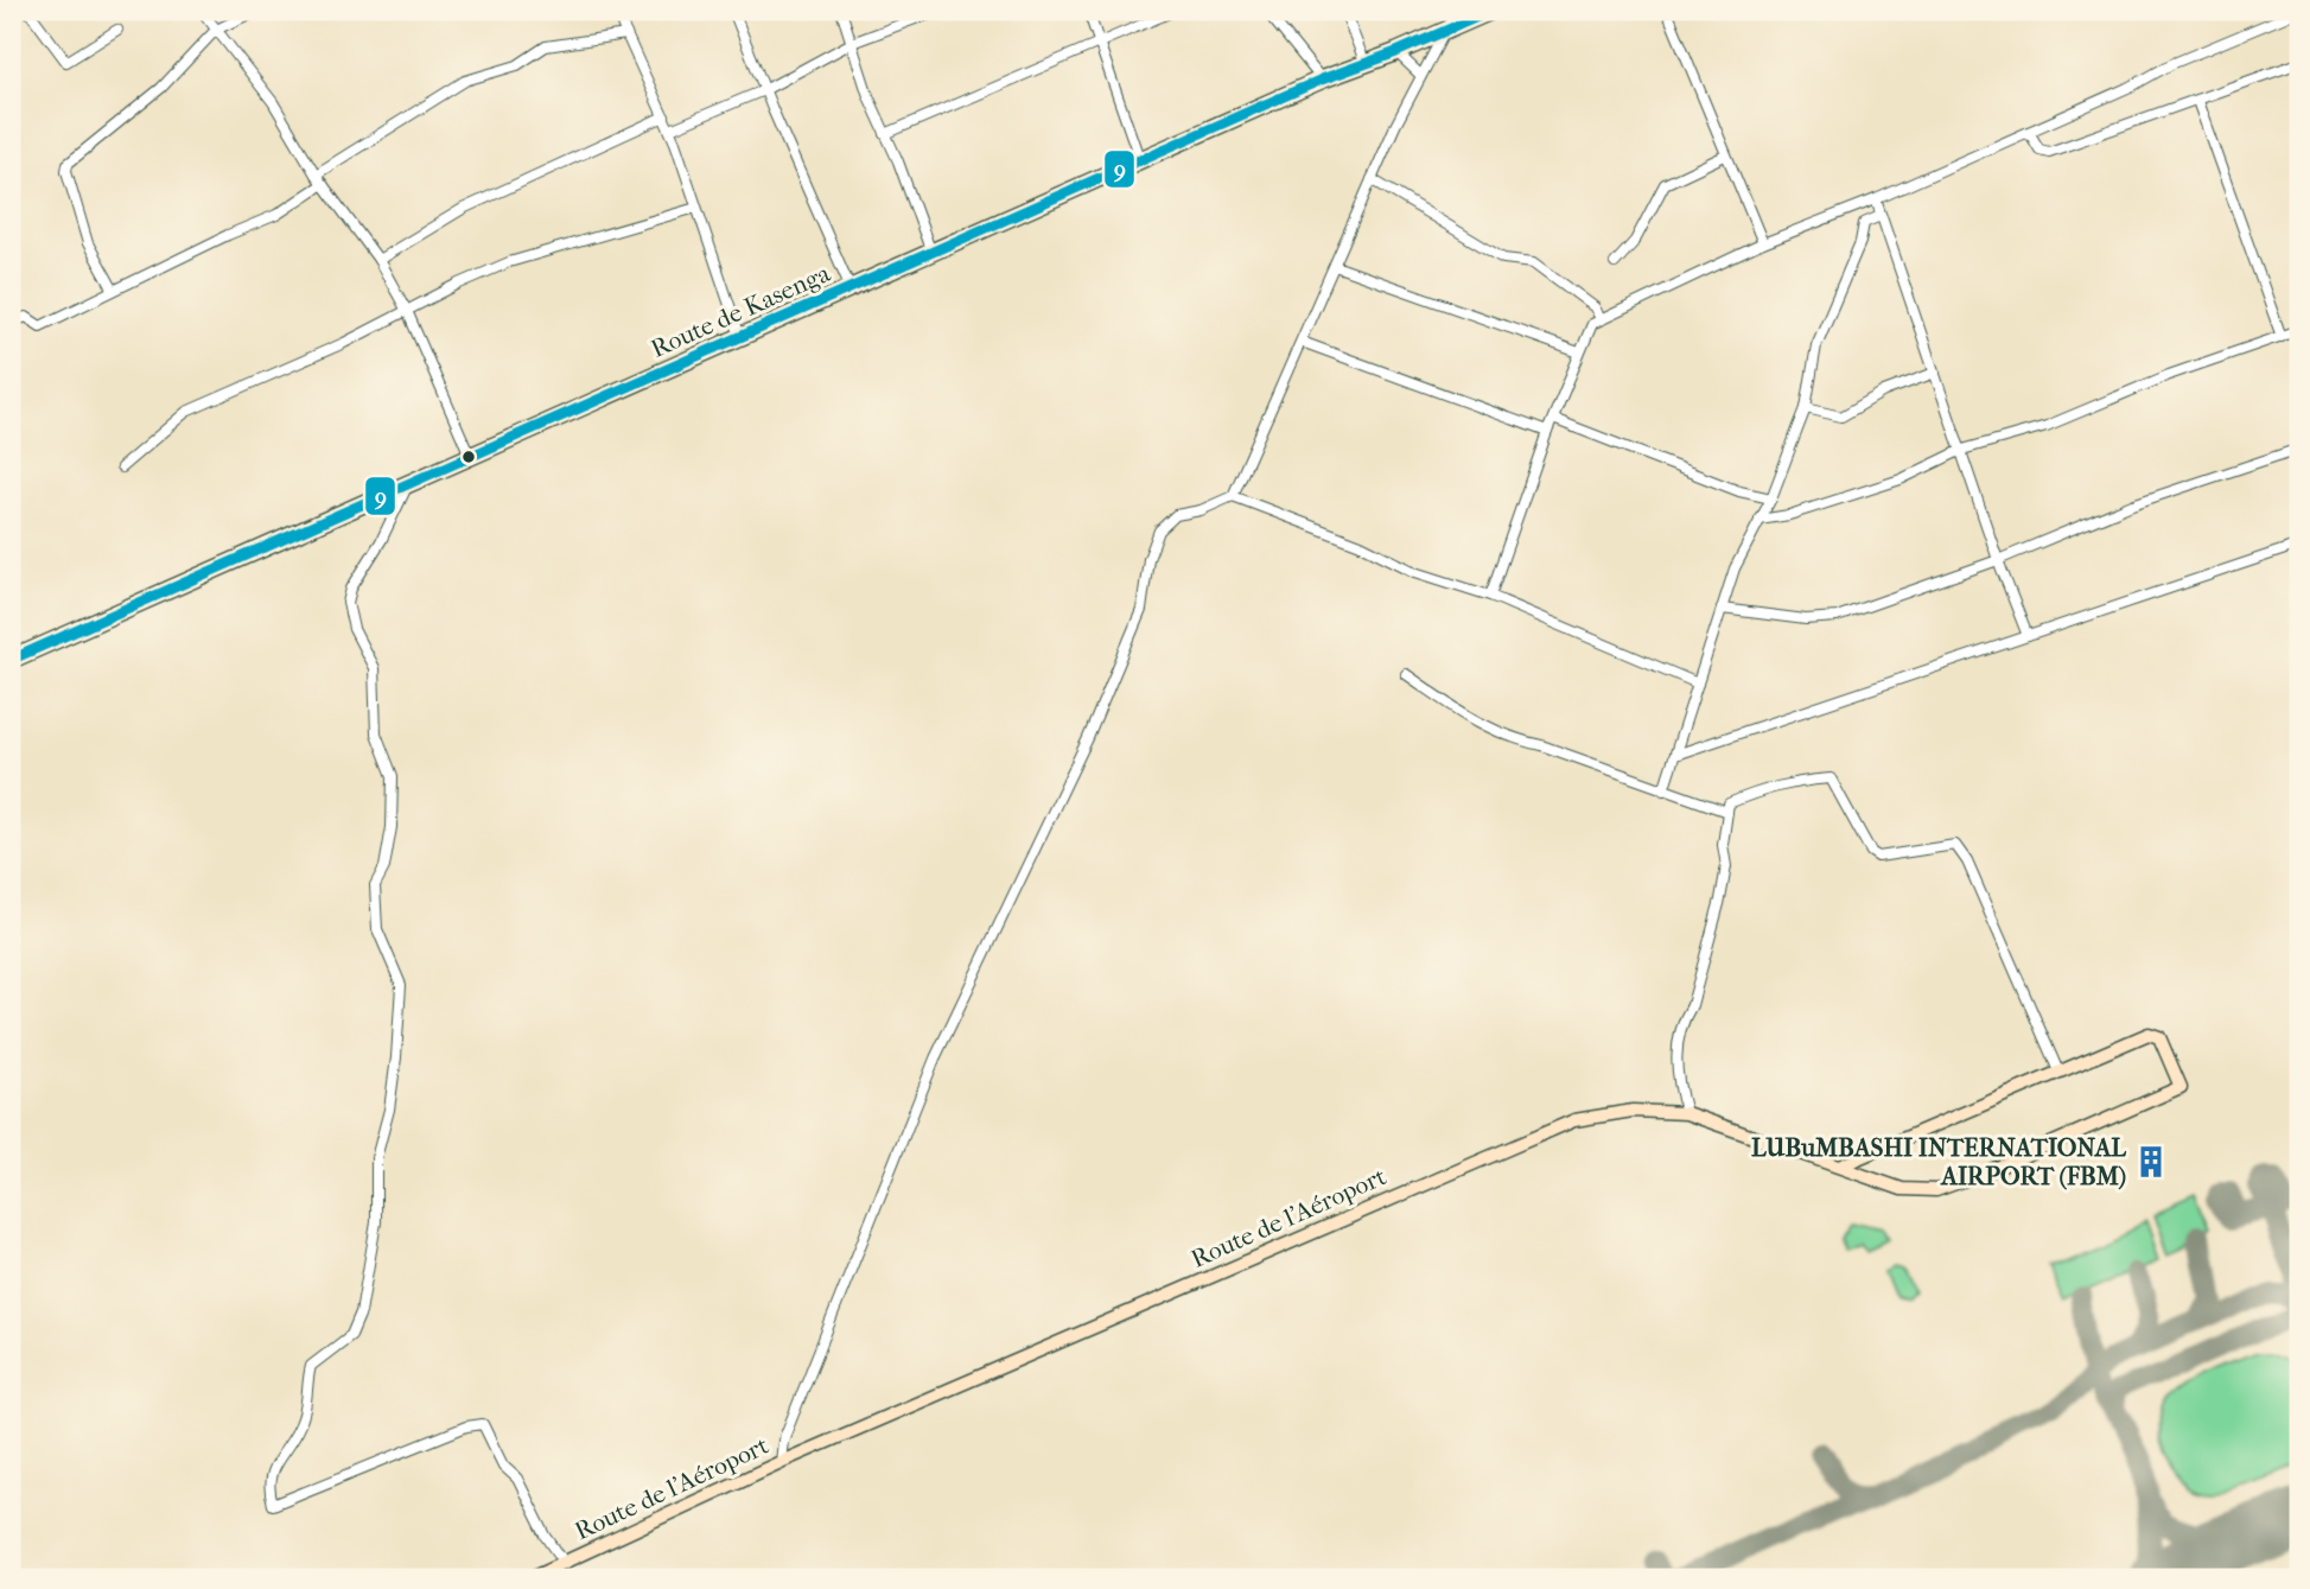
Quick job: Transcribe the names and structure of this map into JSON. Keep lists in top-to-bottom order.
{
  "streets": {
    "highway": ["Route de Kasenga"],
    "main road": ["Route de l'Aéroport"]
  },
  "places": {
    "building": ["LUBuMBASHI INTERNATIONAL AIRPORT (FBM)"]
  },
  "lines": ["transit line 9"]
}
